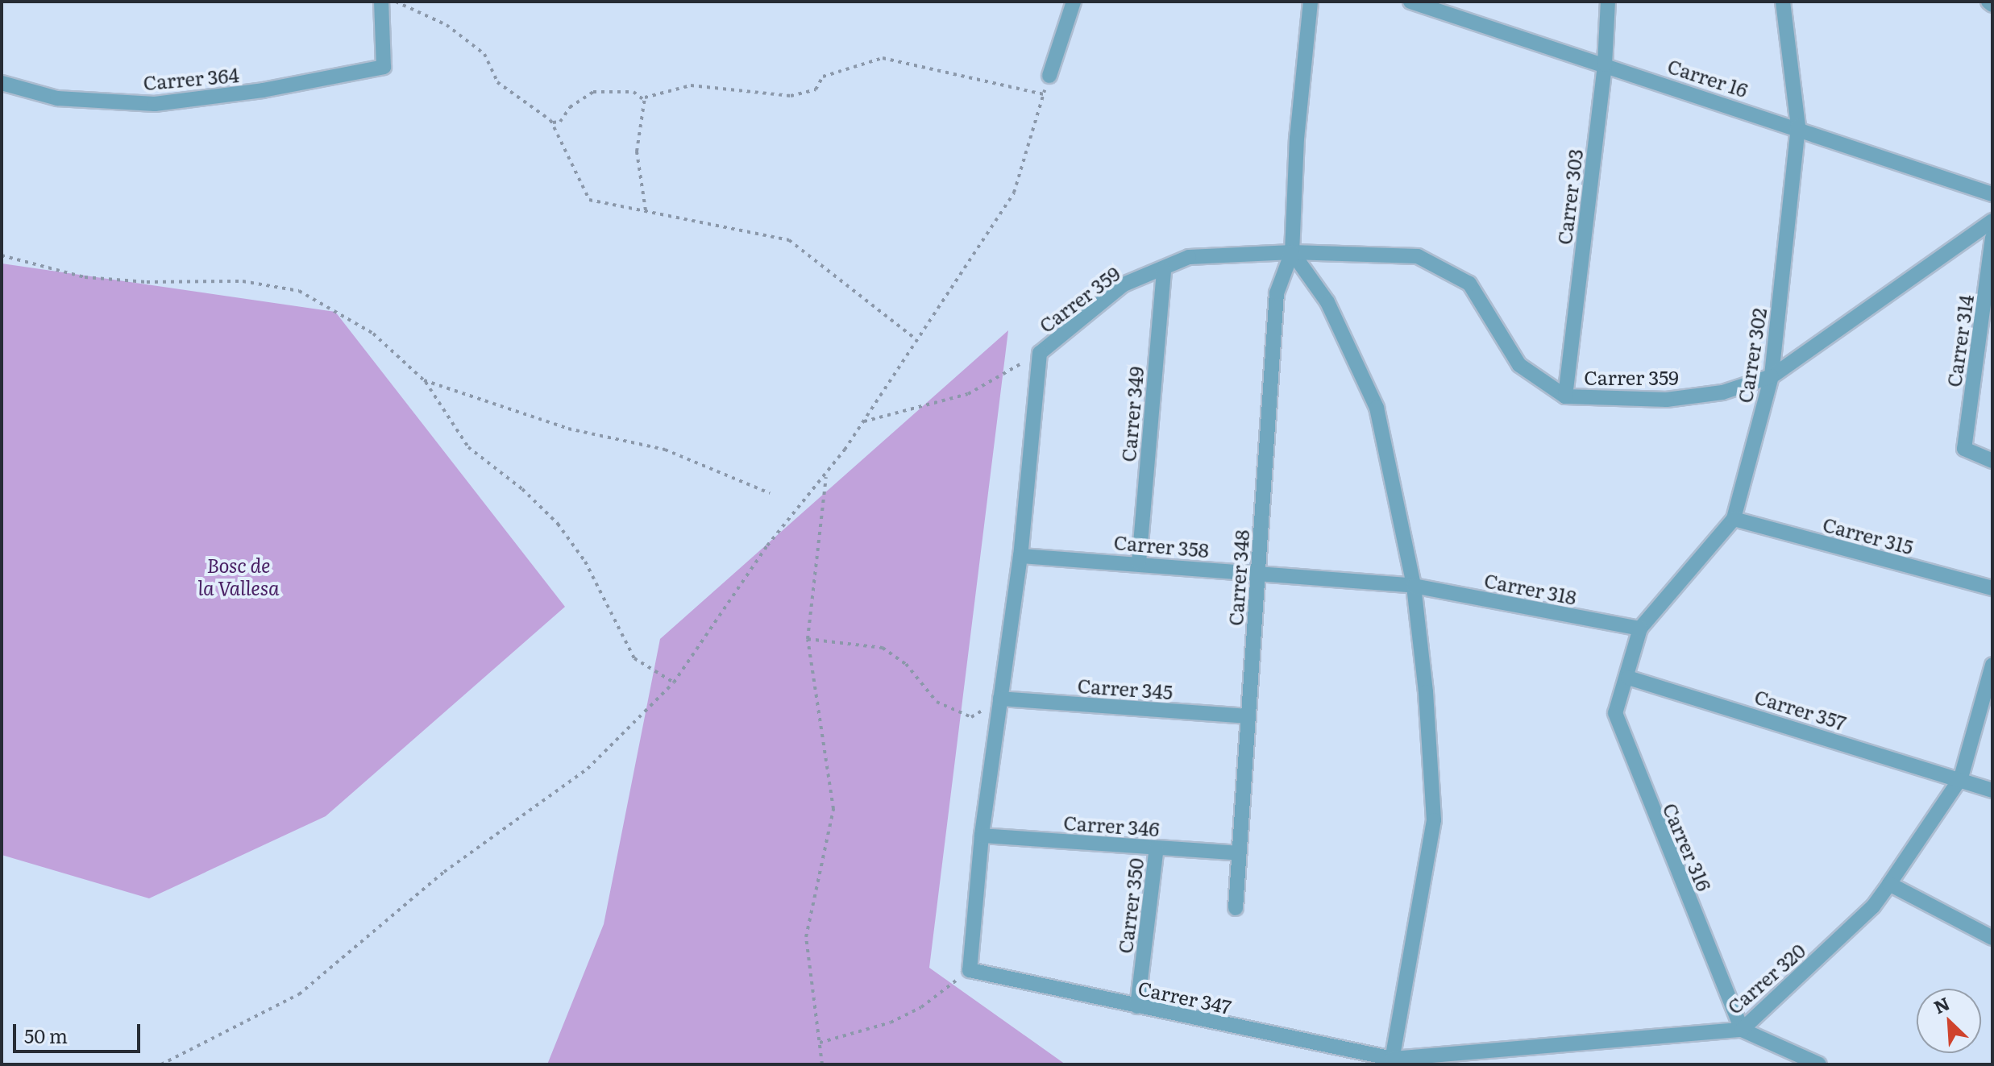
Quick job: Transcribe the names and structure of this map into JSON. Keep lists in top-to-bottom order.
{
  "streets": {
    "street": [
      "Carrer 16",
      "Carrer 364",
      "Carrer 303",
      "Carrer 359",
      "Carrer 314",
      "Carrer 302",
      "Carrer 349",
      "Carrer 315",
      "Carrer 358",
      "Carrer 348",
      "Carrer 318",
      "Carrer 345",
      "Carrer 357",
      "Carrer 346",
      "Carrer 316",
      "Carrer 350",
      "Carrer 320",
      "Carrer 347"
    ]
  },
  "crossings": [
    ["Carrer 16", "Carrer 303"],
    ["Carrer 16", "Carrer 302"],
    ["Carrer 303", "Carrer 359"],
    ["Carrer 359", "Carrer 302"],
    ["Carrer 359", "Carrer 349"],
    ["Carrer 359", "Carrer 348"],
    ["Carrer 302", "Carrer 315"],
    ["Carrer 302", "Carrer 318"],
    ["Carrer 302", "Carrer 357"],
    ["Carrer 302", "Carrer 316"],
    ["Carrer 349", "Carrer 358"],
    ["Carrer 358", "Carrer 348"],
    ["Carrer 358", "Carrer 318"],
    ["Carrer 348", "Carrer 345"],
    ["Carrer 348", "Carrer 346"],
    ["Carrer 357", "Carrer 316"],
    ["Carrer 357", "Carrer 320"],
    ["Carrer 346", "Carrer 350"],
    ["Carrer 316", "Carrer 320"],
    ["Carrer 350", "Carrer 347"],
    ["Carrer 320", "Carrer 347"]
  ],
  "parks": ["Bosc de la Vallesa"],
  "scale_bar": "50 m",
  "north": "top left"
}
